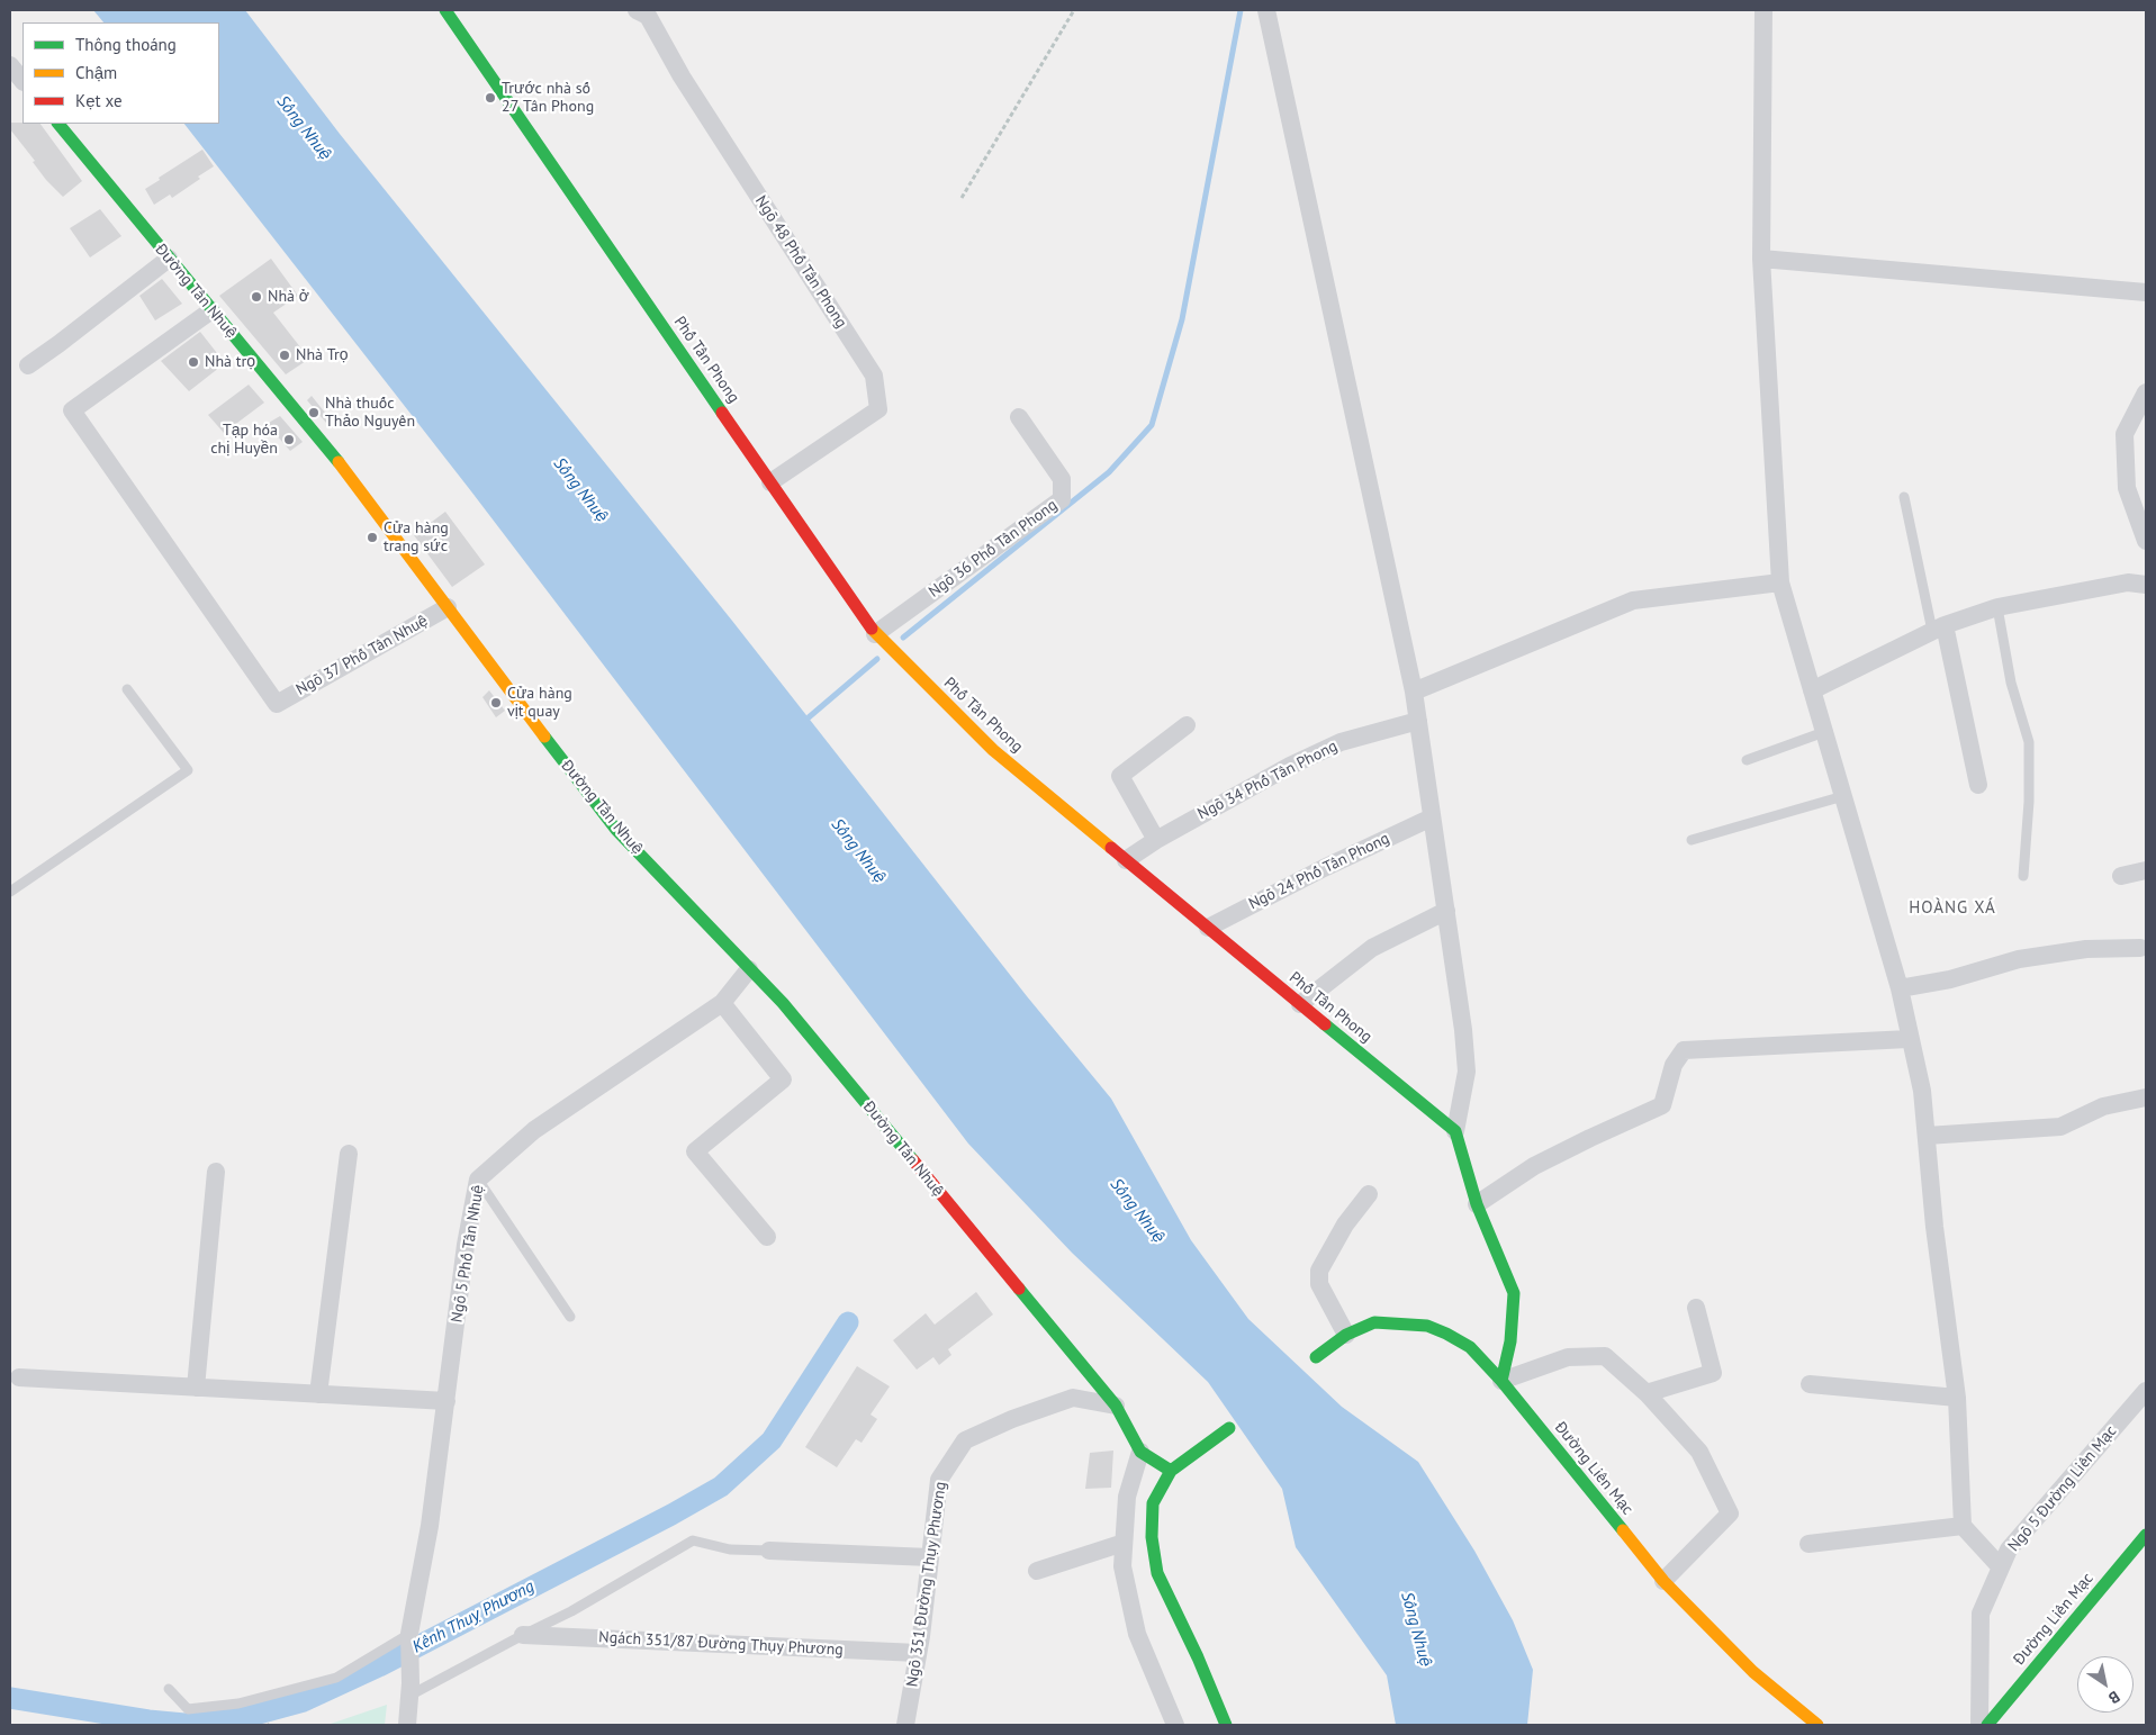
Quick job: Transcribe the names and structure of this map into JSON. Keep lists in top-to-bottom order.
{
  "streets": {
    "street": [
      "Ngõ 48 Phố Tân Phong",
      "Đường Tân Nhuệ",
      "Phố Tân Phong",
      "Ngõ 36 Phố Tân Phong",
      "Ngõ 37 Phố Tân Nhuệ",
      "Ngõ 34 Phố Tân Phong",
      "Ngõ 24 Phố Tân Phong",
      "Ngõ 5 Phố Tân Nhuệ",
      "Đường Liên Mạc",
      "Ngõ 5 Đường Liên Mạc",
      "Ngõ 351 Đường Thụy Phương",
      "Ngách 351/87 Đường Thụy Phương"
    ]
  },
  "crossings": [
    ["Ngõ 48 Phố Tân Phong", "Phố Tân Phong"],
    ["Đường Tân Nhuệ", "Ngõ 37 Phố Tân Nhuệ"],
    ["Đường Tân Nhuệ", "Ngõ 5 Phố Tân Nhuệ"],
    ["Đường Tân Nhuệ", "Ngõ 351 Đường Thụy Phương"],
    ["Phố Tân Phong", "Ngõ 36 Phố Tân Phong"],
    ["Phố Tân Phong", "Ngõ 34 Phố Tân Phong"],
    ["Phố Tân Phong", "Ngõ 24 Phố Tân Phong"],
    ["Ngõ 351 Đường Thụy Phương", "Ngách 351/87 Đường Thụy Phương"]
  ],
  "districts": ["HOÀNG XÁ"],
  "water": ["Sông Nhuệ", "Kênh Thuỵ Phương"],
  "places": [
    "Trước nhà số 27 Tân Phong",
    "Nhà ở",
    "Nhà Trọ",
    "Nhà trọ",
    "Nhà thuốc Thảo Nguyên",
    "Tạp hóa chị Huyền",
    "Cửa hàng trang sức",
    "Cửa hàng vịt quay"
  ],
  "legend": ["Thông thoáng", "Chậm", "Kẹt xe"],
  "north": "bottom right"
}
